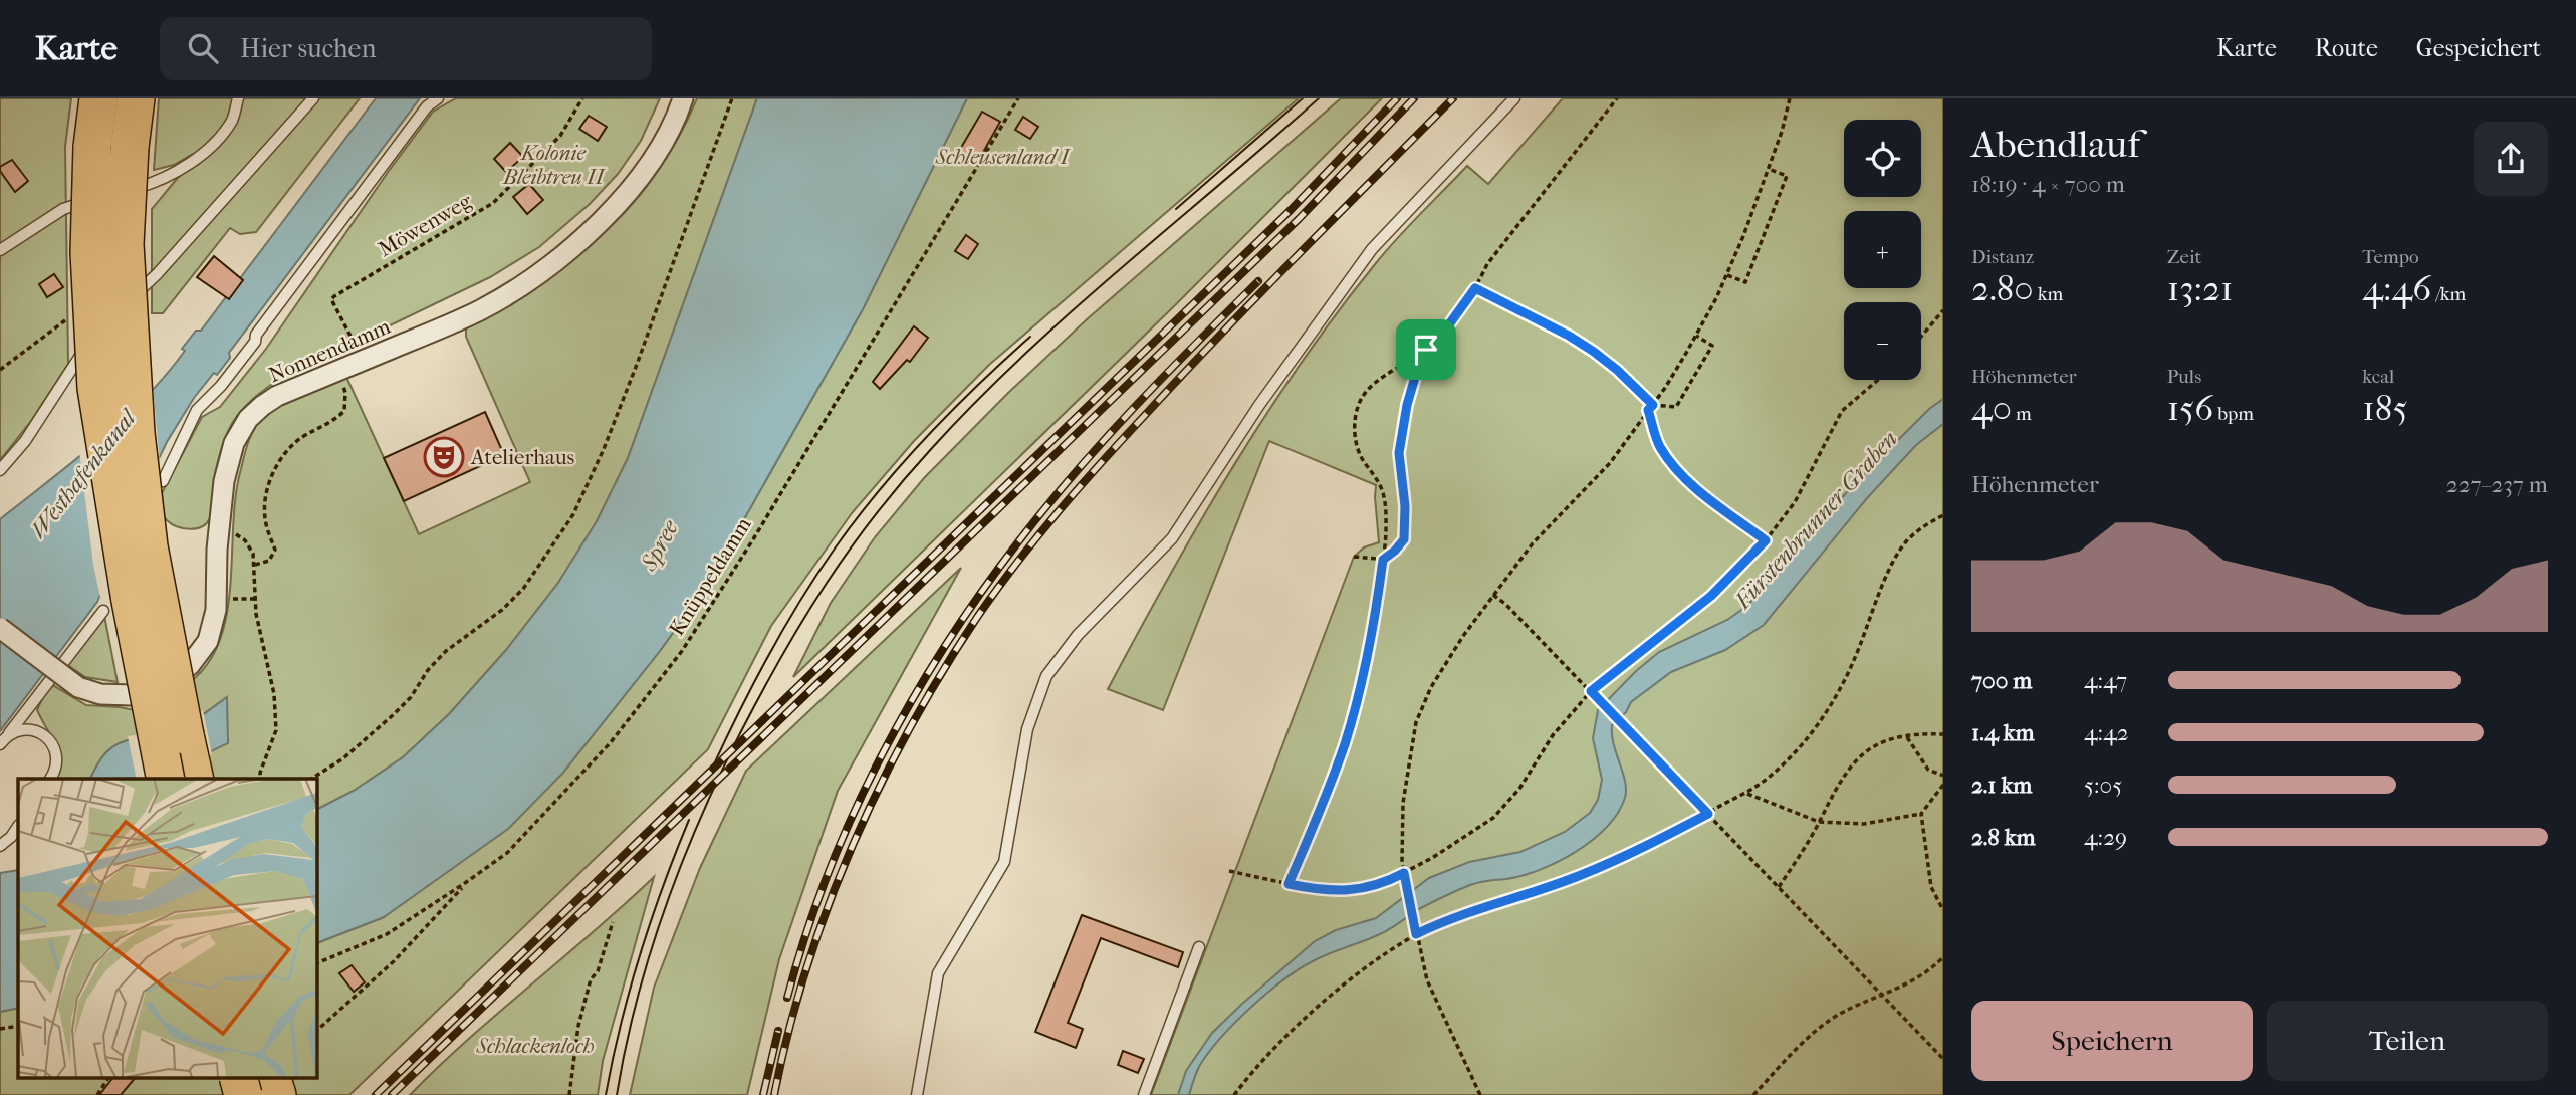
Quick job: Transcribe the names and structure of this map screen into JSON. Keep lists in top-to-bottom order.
{
  "streets": {
    "street": ["Nonnendamm"],
    "path": ["Möwenweg", "Knüppeldamm"]
  },
  "crossings": [
    ["Möwenweg", "Nonnendamm"]
  ],
  "water": ["Westhafenkanal", "Fürstenbrunner Graben", "Spree"],
  "parks": ["Kolonie Bleibtreu II", "Schleusenland I", "Schlackenloch"],
  "places": {
    "theatre": ["Atelierhaus"]
  },
  "page": {
    "header": "Karte",
    "search": "Hier suchen",
    "nav": ["Karte", "Route", "Gespeichert"],
    "heading": ["Abendlauf", "18:19 · 4 × 700 m"],
    "map_buttons": ["+", "−"],
    "stats": [
      ["Distanz", "2.80 km"],
      ["Zeit", "13:21"],
      ["Tempo", "4:46 /km"],
      ["Höhenmeter", "40 m"],
      ["Puls", "156 bpm"],
      ["kcal", "185"]
    ],
    "chart": ["Höhenmeter", "227–237 m"],
    "list": [
      {
        "name": "700 m",
        "note": "4:47"
      },
      {
        "name": "1.4 km",
        "note": "4:42"
      },
      {
        "name": "2.1 km",
        "note": "5:05"
      },
      {
        "name": "2.8 km",
        "note": "4:29"
      }
    ],
    "buttons": ["Speichern", "Teilen"]
  }
}
